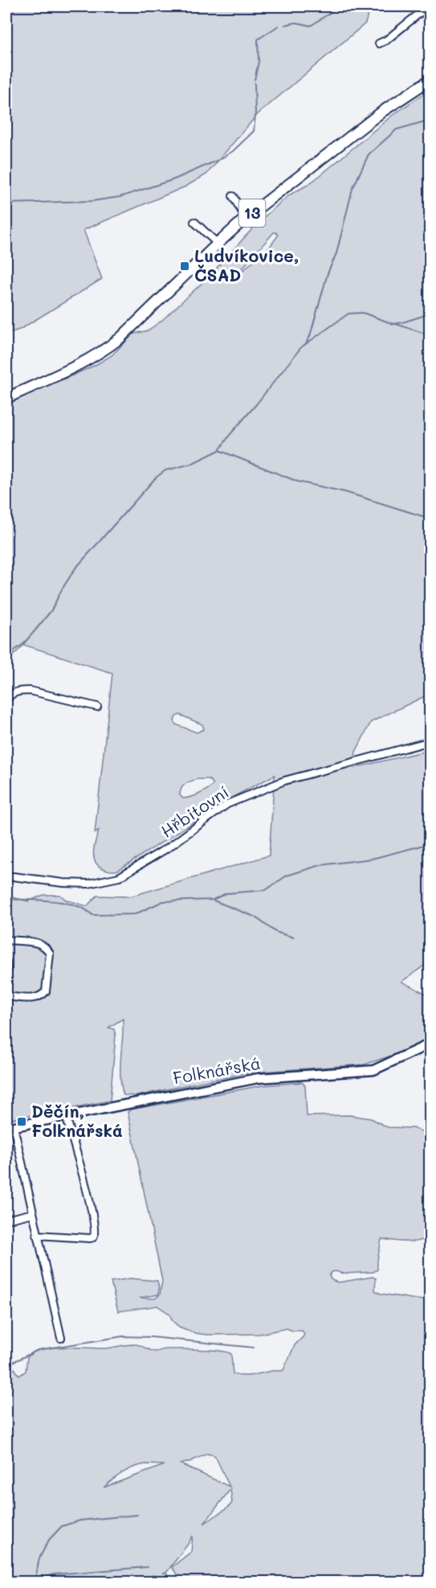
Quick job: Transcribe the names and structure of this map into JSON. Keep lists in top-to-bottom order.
{
  "streets": {
    "main road": ["13"],
    "street": ["Hřbitovní", "Folknářská"]
  },
  "places": {
    "transit": ["Ludvíkovice, ČSAD", "Děčín, Folknářská"]
  }
}
